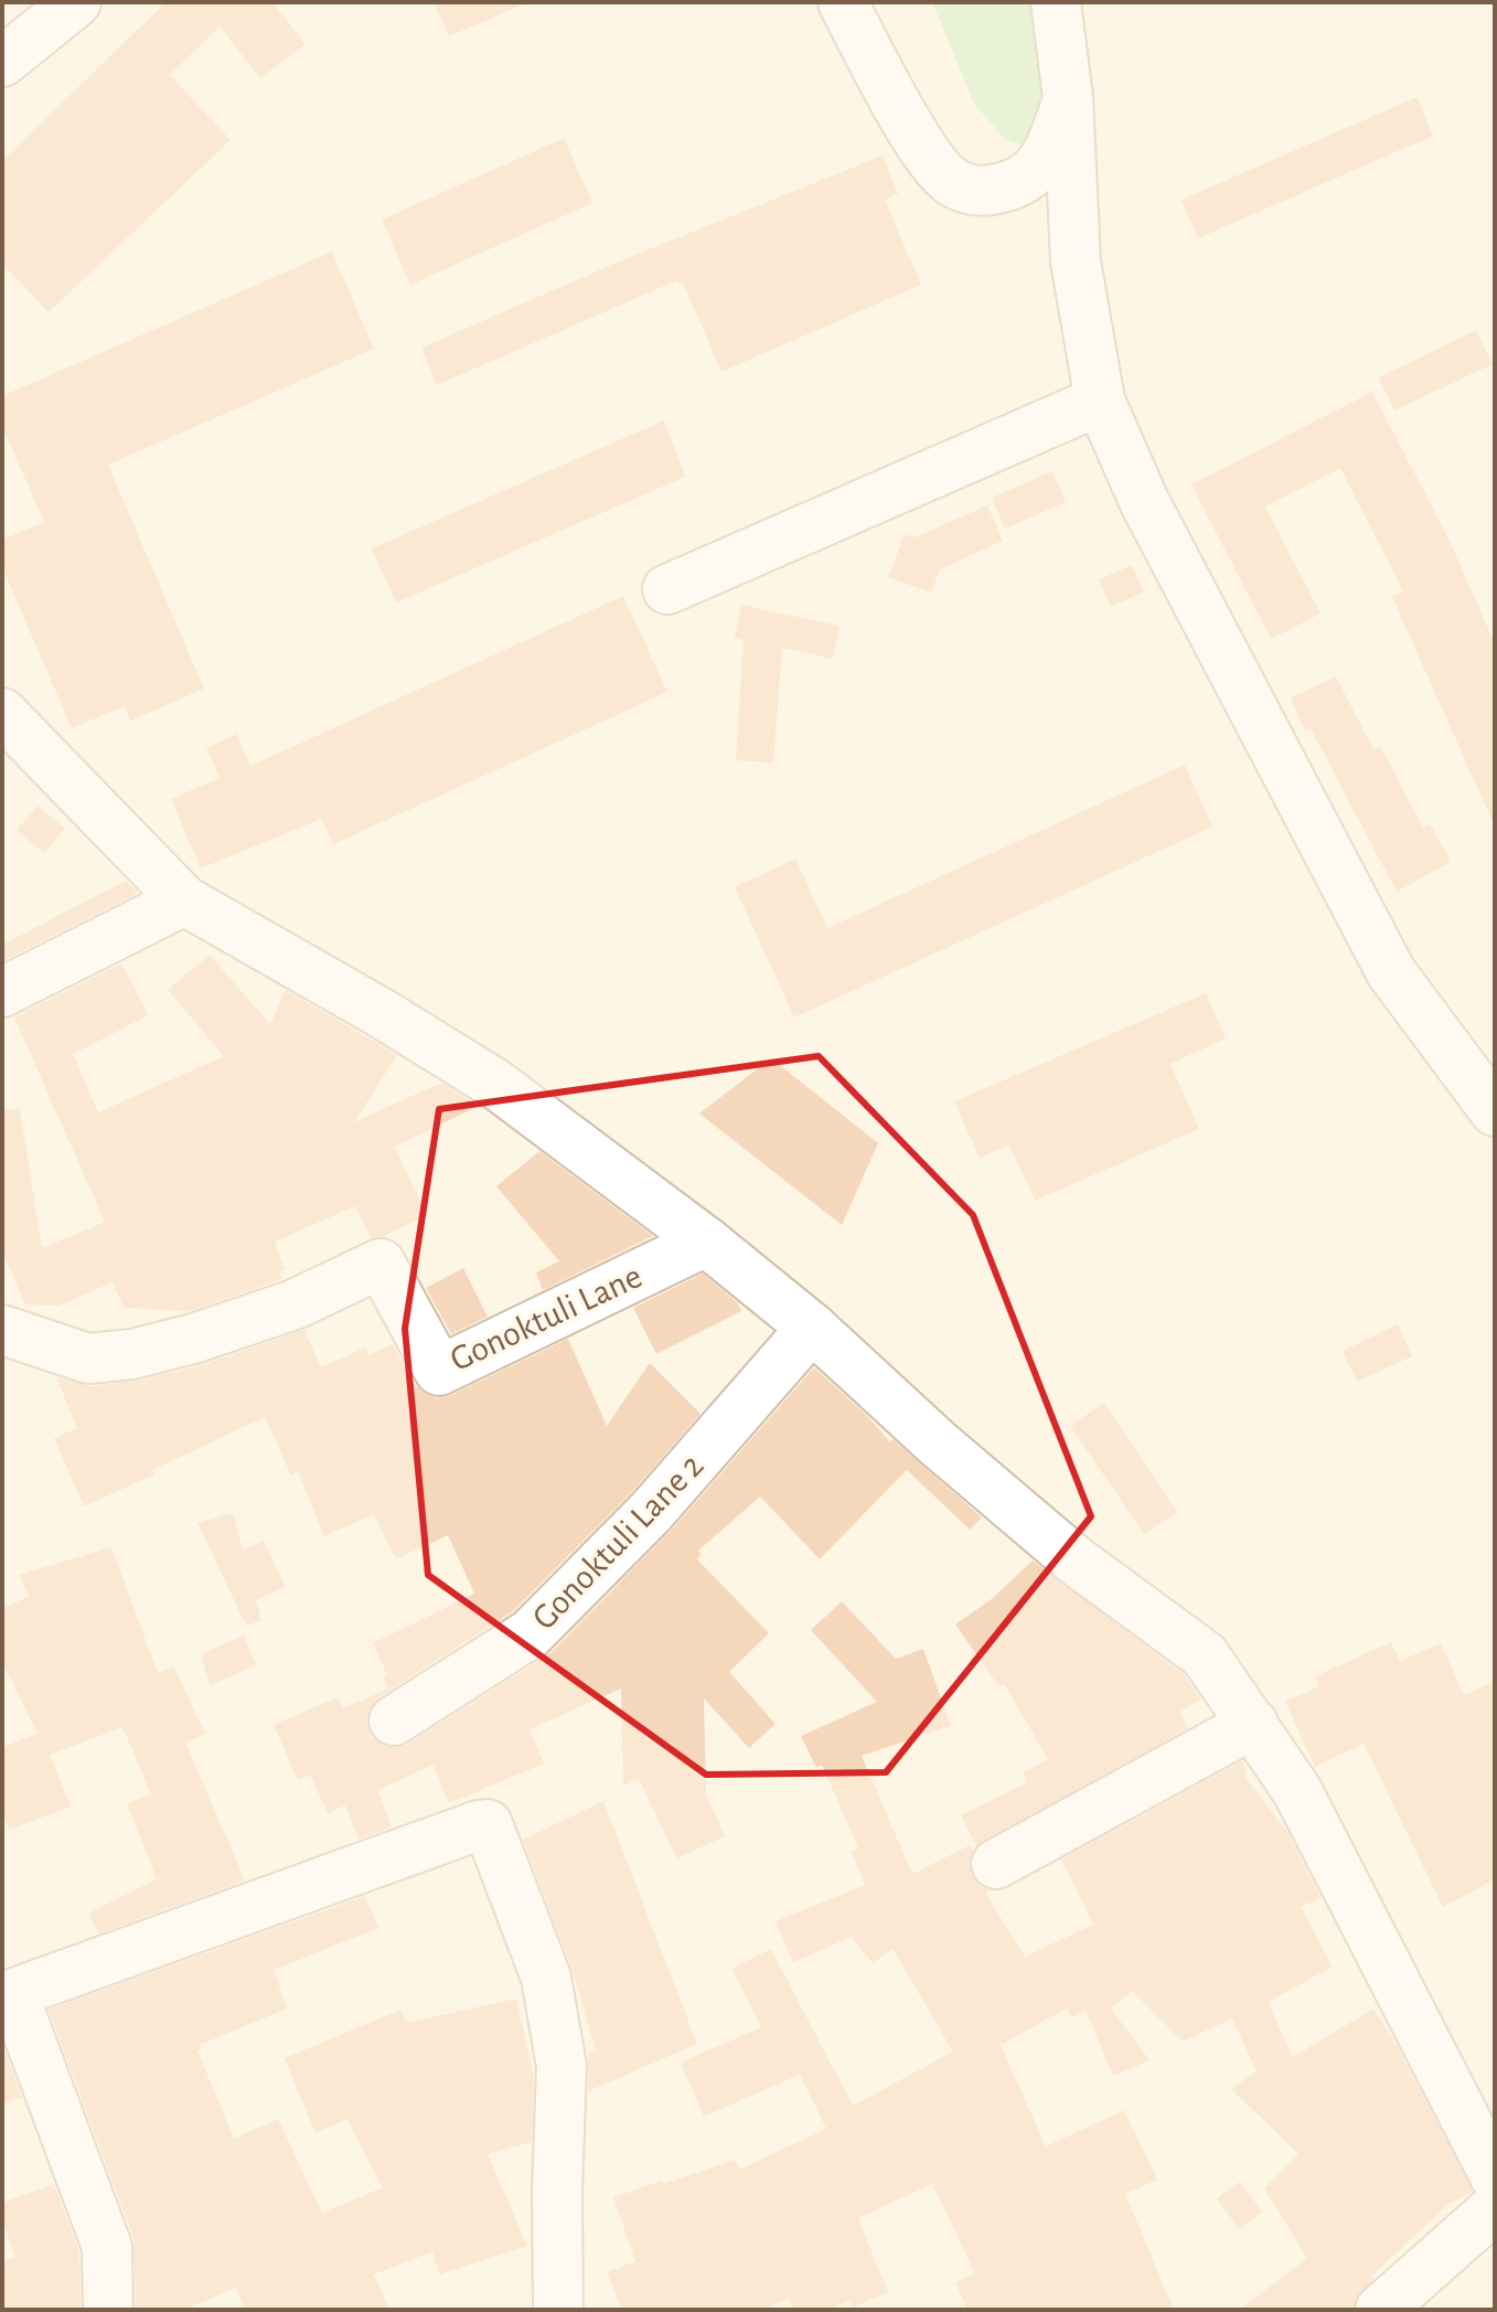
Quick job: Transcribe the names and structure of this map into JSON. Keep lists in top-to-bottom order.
{
  "streets": {
    "street": ["Gonoktuli Lane", "Gonoktuli Lane 2"]
  }
}
